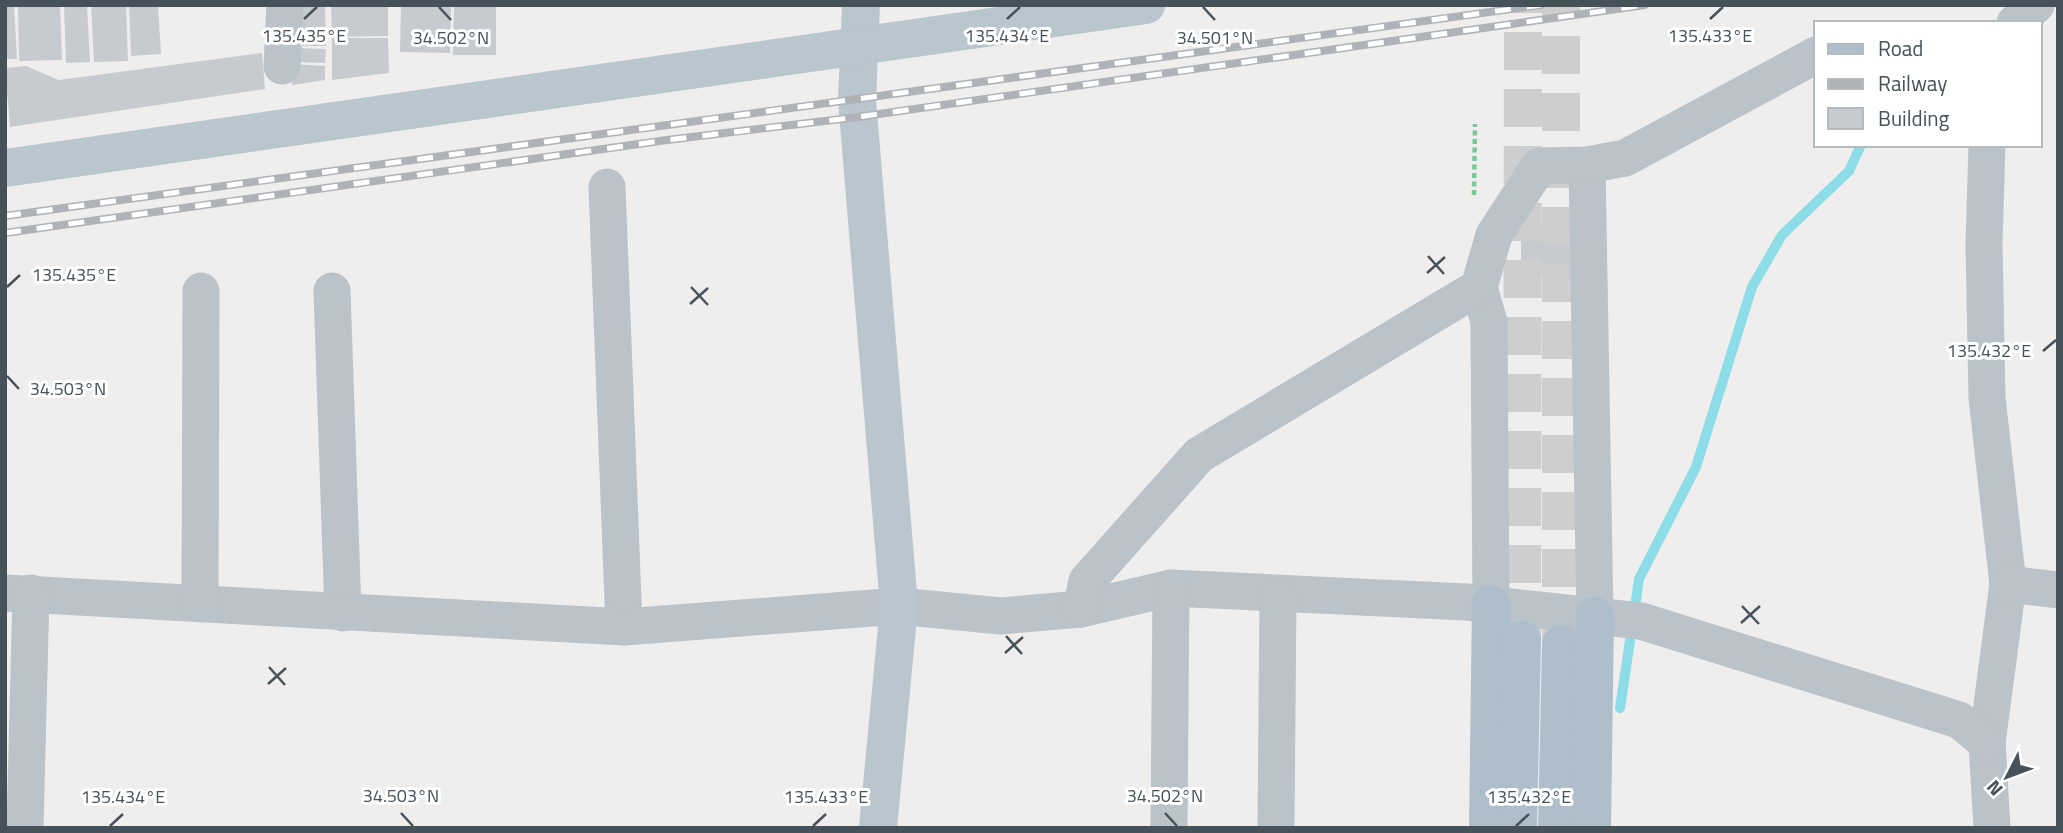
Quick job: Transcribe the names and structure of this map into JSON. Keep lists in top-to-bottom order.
{
  "legend": ["Road", "Railway", "Building"],
  "north": "bottom left",
  "coordinates": [
    "135.435°E",
    "135.434°E",
    "135.433°E",
    "34.502°N",
    "34.501°N",
    "135.432°E",
    "34.503°N"
  ]
}
